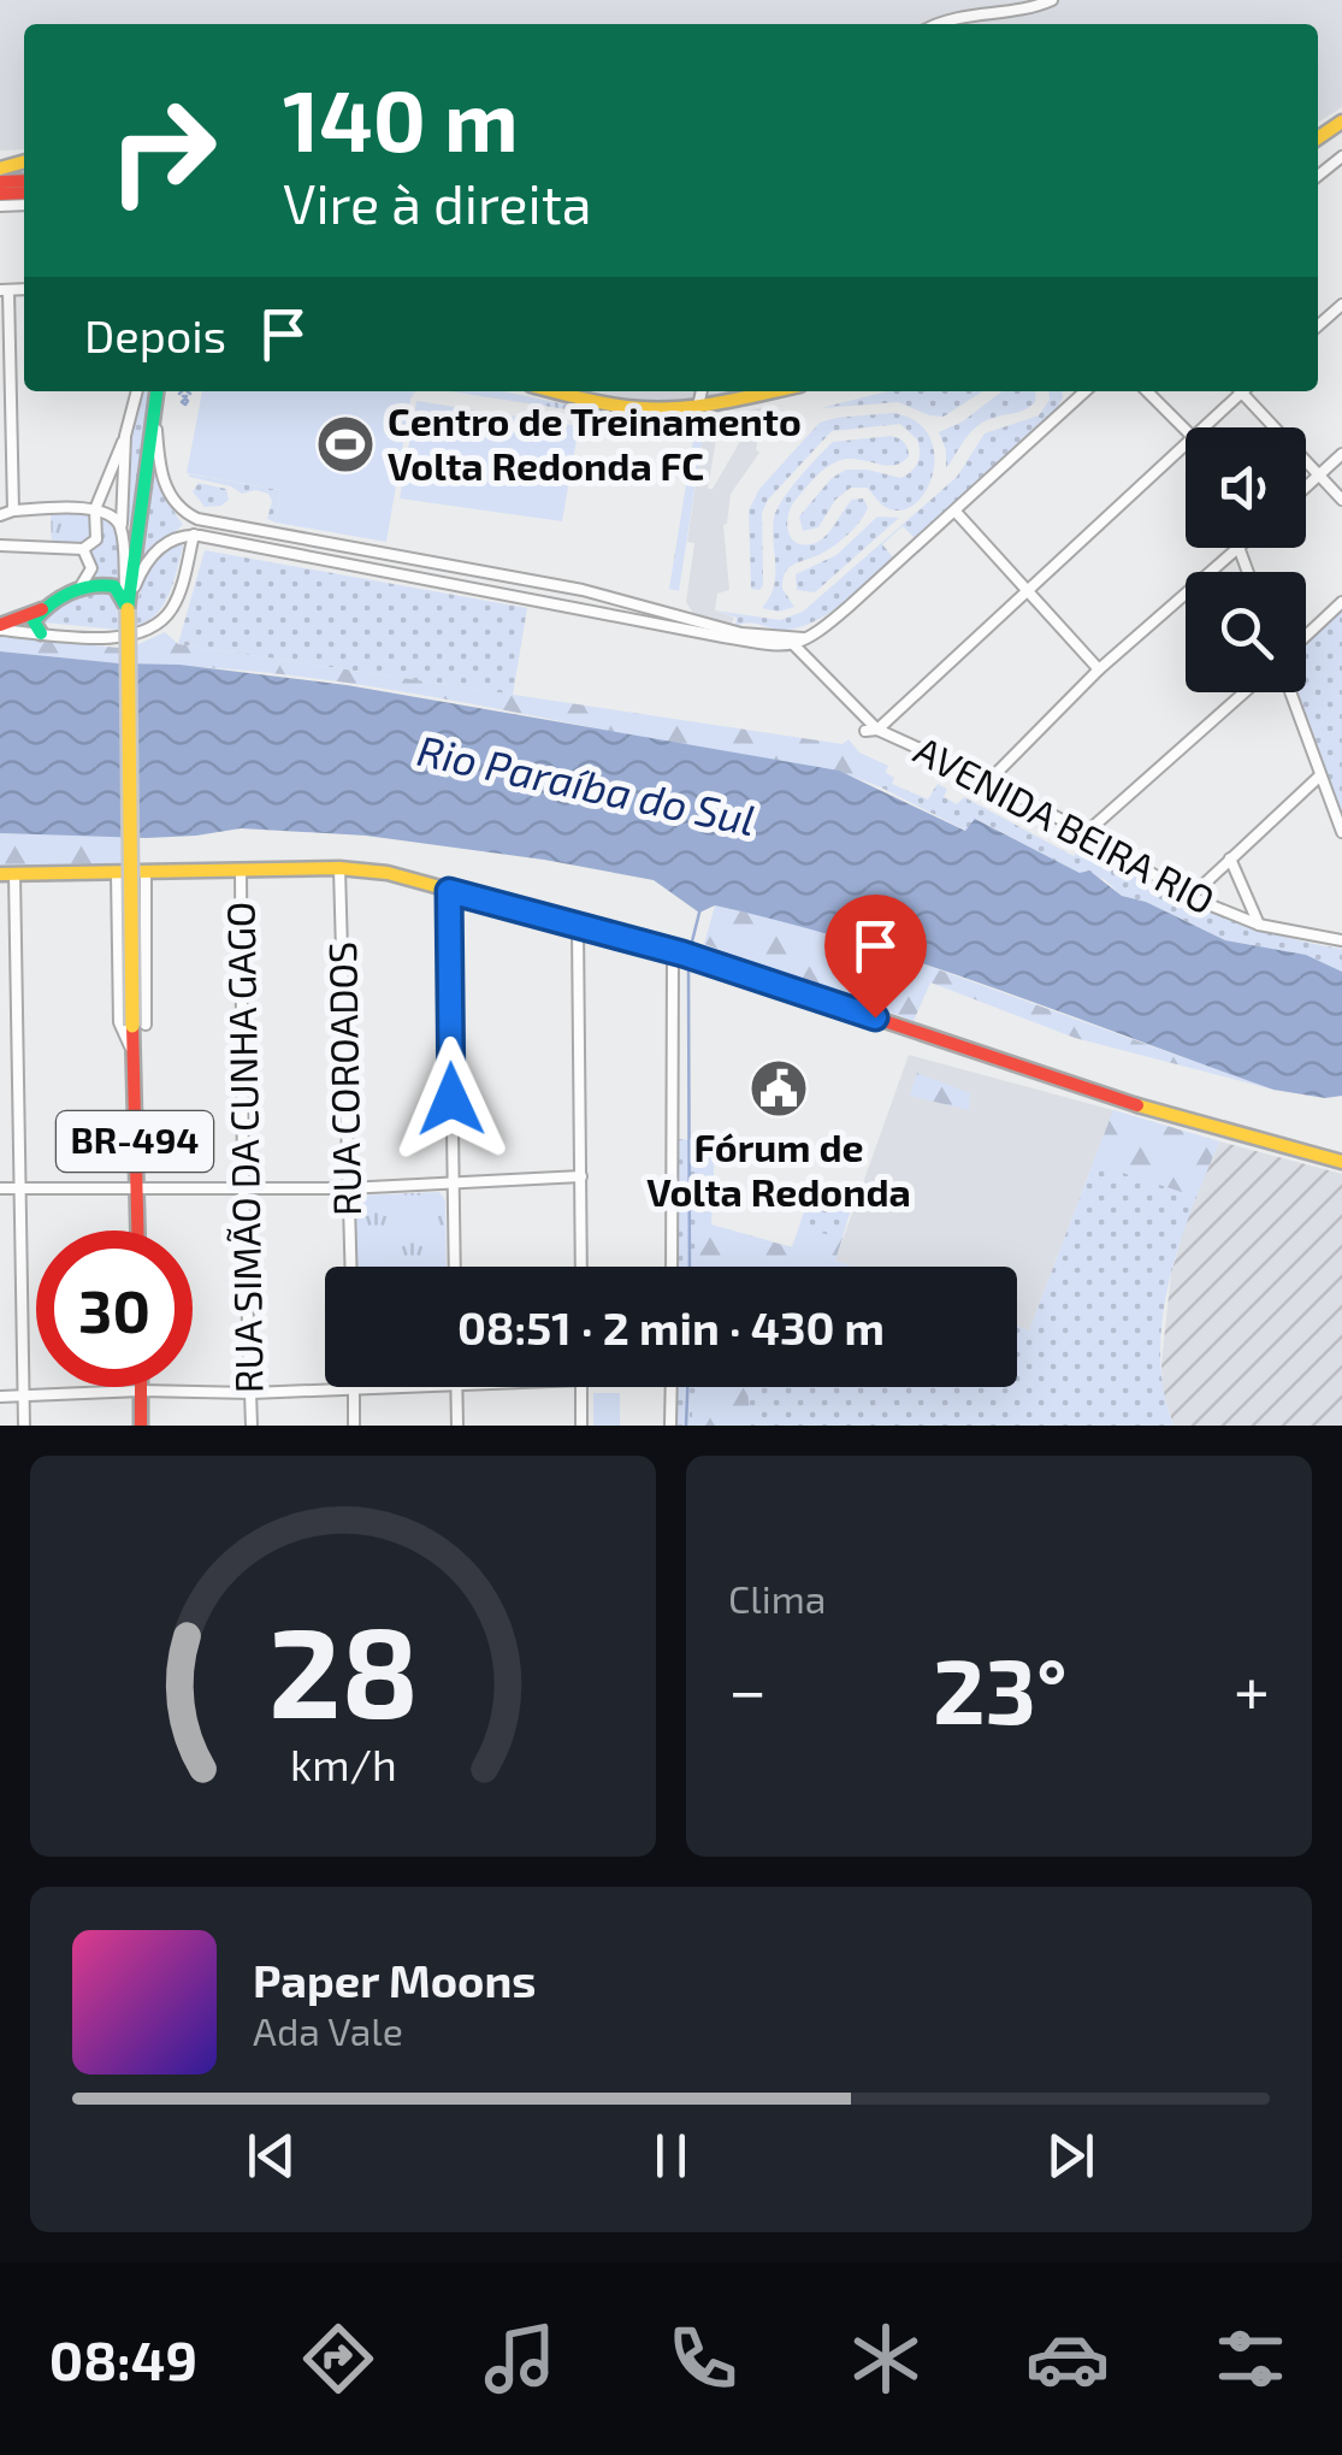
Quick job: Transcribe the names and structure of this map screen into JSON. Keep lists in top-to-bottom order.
{
  "streets": {
    "main road": ["BR-494"],
    "street": ["AVENIDA BEIRA RIO", "RUA COROADOS", "RUA SIMÃO DA CUNHA GAGO"]
  },
  "water": ["Rio Paraíba do Sul"],
  "places": {
    "sports": ["Centro de Treinamento Volta Redonda FC"],
    "public building": ["Fórum de Volta Redonda"]
  },
  "page": {
    "turn": ["140 m", "Vire à direita"],
    "then": "Depois",
    "limit": "30",
    "trip": "08:51 · 2 min · 430 m",
    "tile": "Clima",
    "heat": ["−", "23°", "+"],
    "song": ["Paper Moons", "Ada Vale"],
    "tabs": "08:49",
    "gauge": ["28", "km/h"]
  }
}
